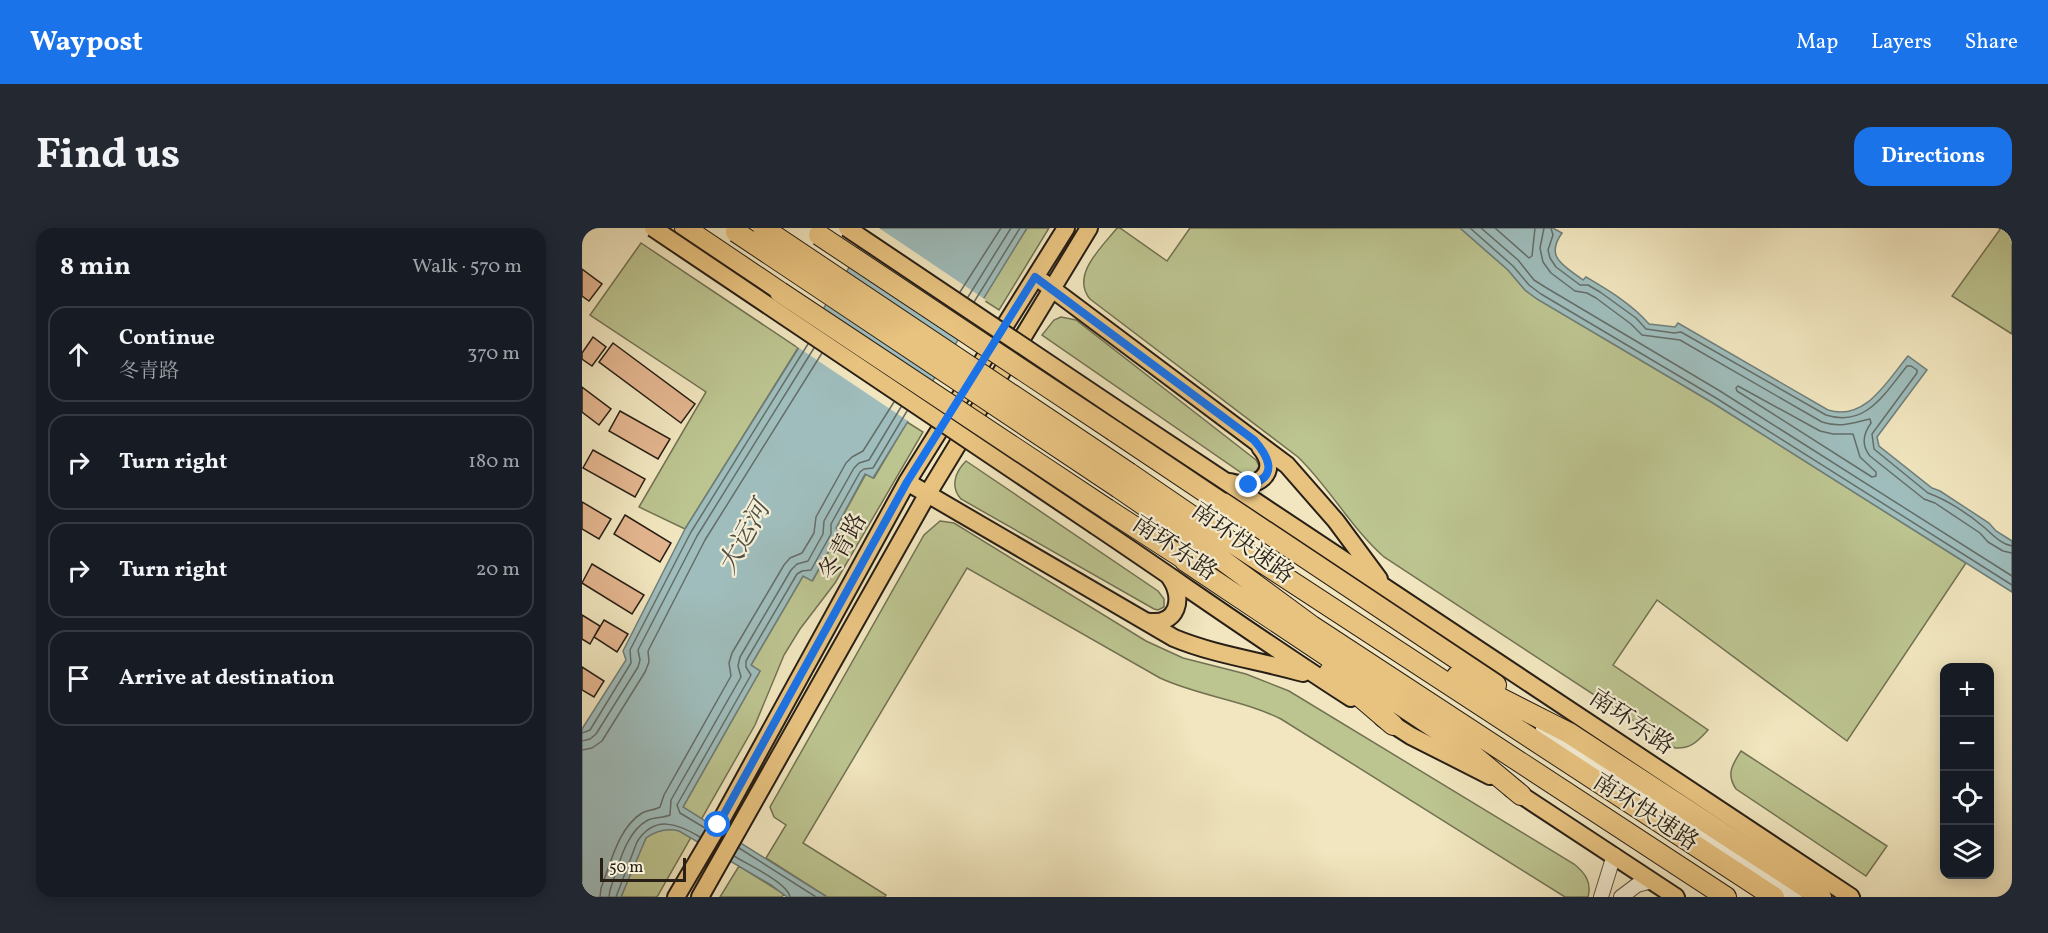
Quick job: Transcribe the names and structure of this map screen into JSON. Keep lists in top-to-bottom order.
{
  "streets": {
    "highway": ["南环快速路"],
    "main road": ["冬青路", "南环东路"]
  },
  "water": ["大运河"],
  "scale_bar": "50 m",
  "page": {
    "header": "Waypost",
    "nav": ["Map", "Layers", "Share"],
    "title": "Find us",
    "buttons": "Directions",
    "heading": ["8 min", "Walk · 570 m"],
    "list": [
      ["Continue", "冬青路", "370 m"],
      ["Turn right", "180 m"],
      ["Turn right", "20 m"],
      "Arrive at destination"
    ],
    "map_buttons": ["+", "−"],
    "scale": "50 m"
  }
}
